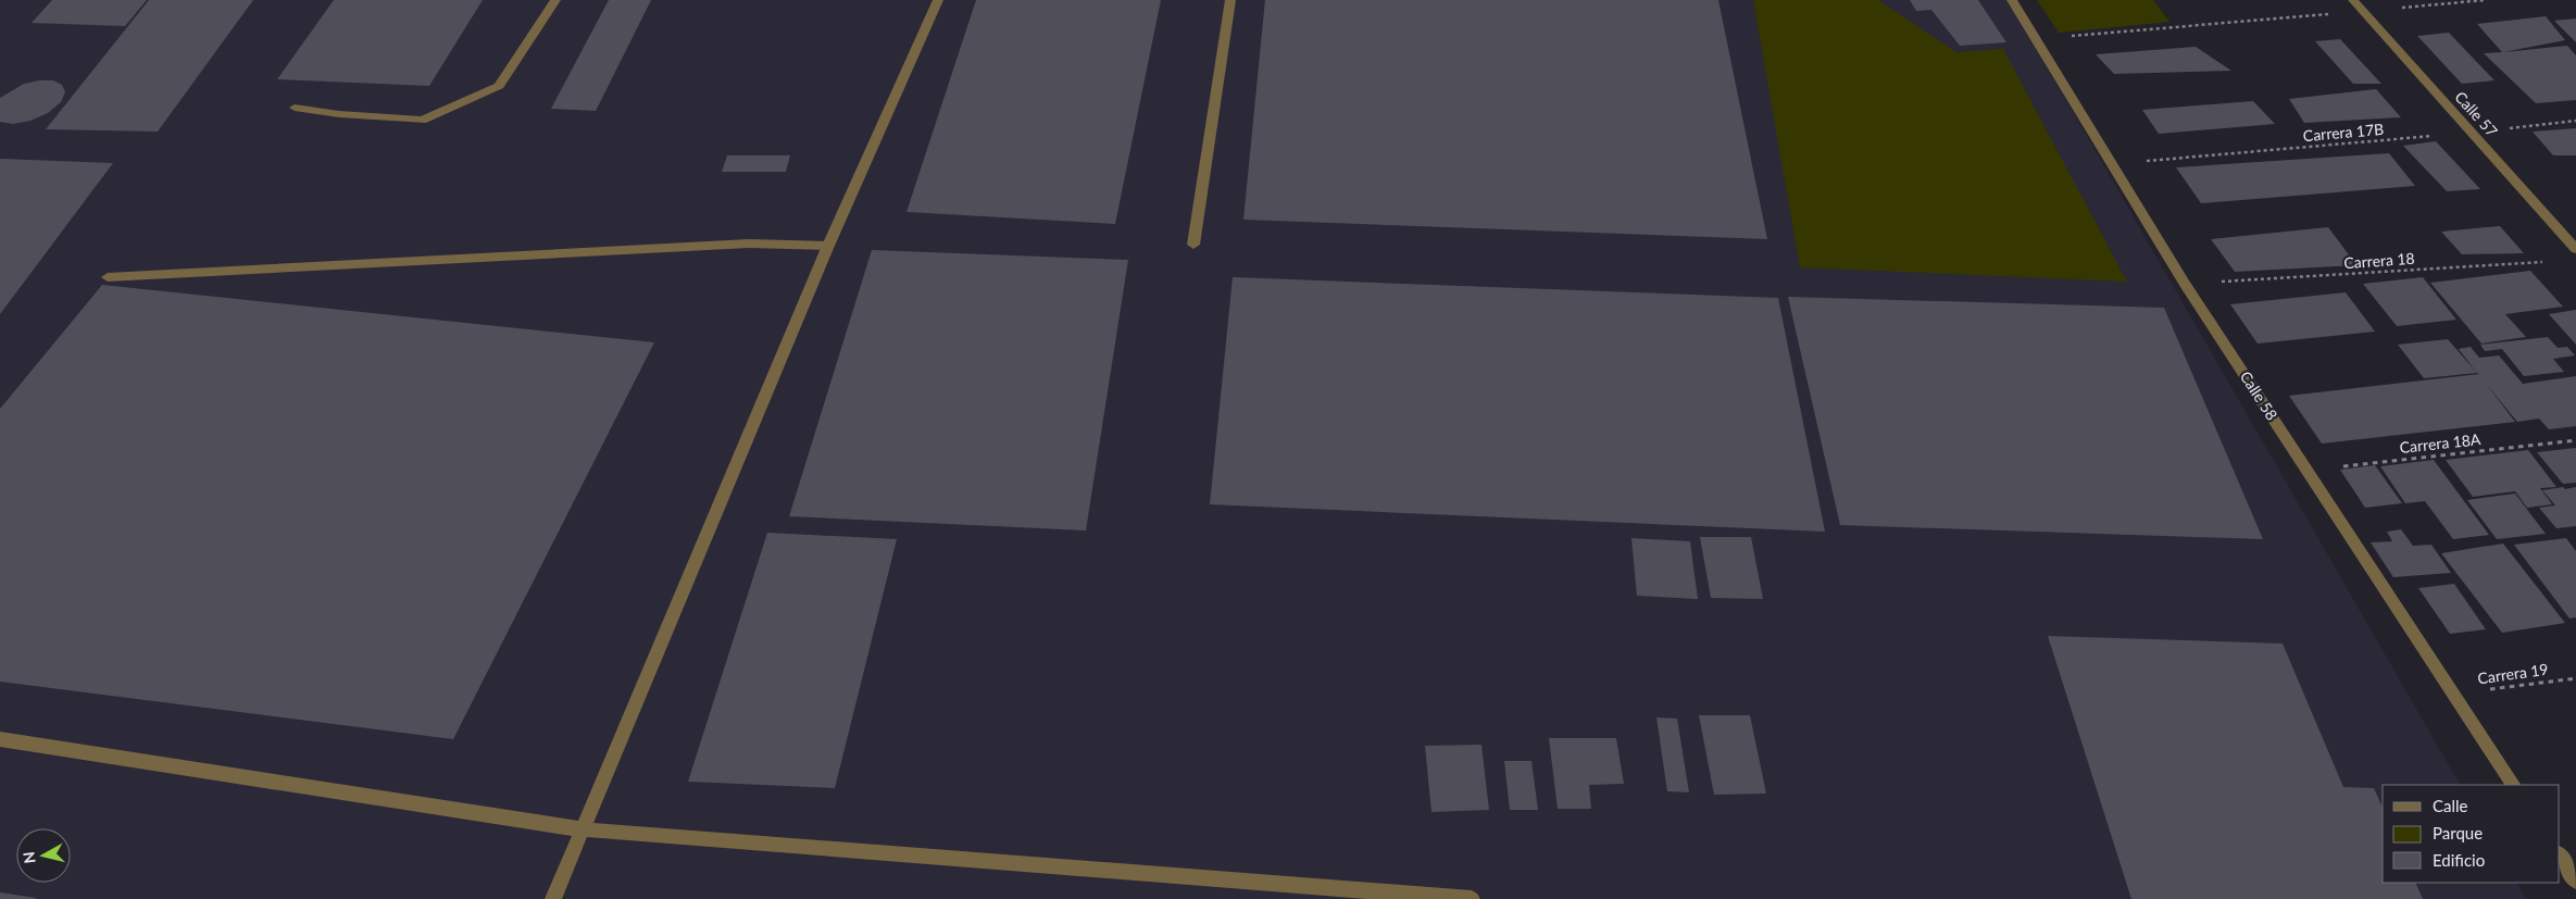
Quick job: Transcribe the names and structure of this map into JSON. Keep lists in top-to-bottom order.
{
  "streets": {
    "street": ["Calle 57", "Calle 58"],
    "path": [
      "Carrera 17B",
      "Carrera 18",
      "Carrera 18A",
      "Carrera 19"
    ]
  },
  "crossings": [
    ["Calle 57", "Carrera 17B"],
    ["Carrera 17B", "Calle 58"],
    ["Carrera 18", "Calle 58"],
    ["Calle 58", "Carrera 18A"],
    ["Calle 58", "Carrera 19"]
  ],
  "legend": ["Calle", "Parque", "Edificio"],
  "north": "left"
}
